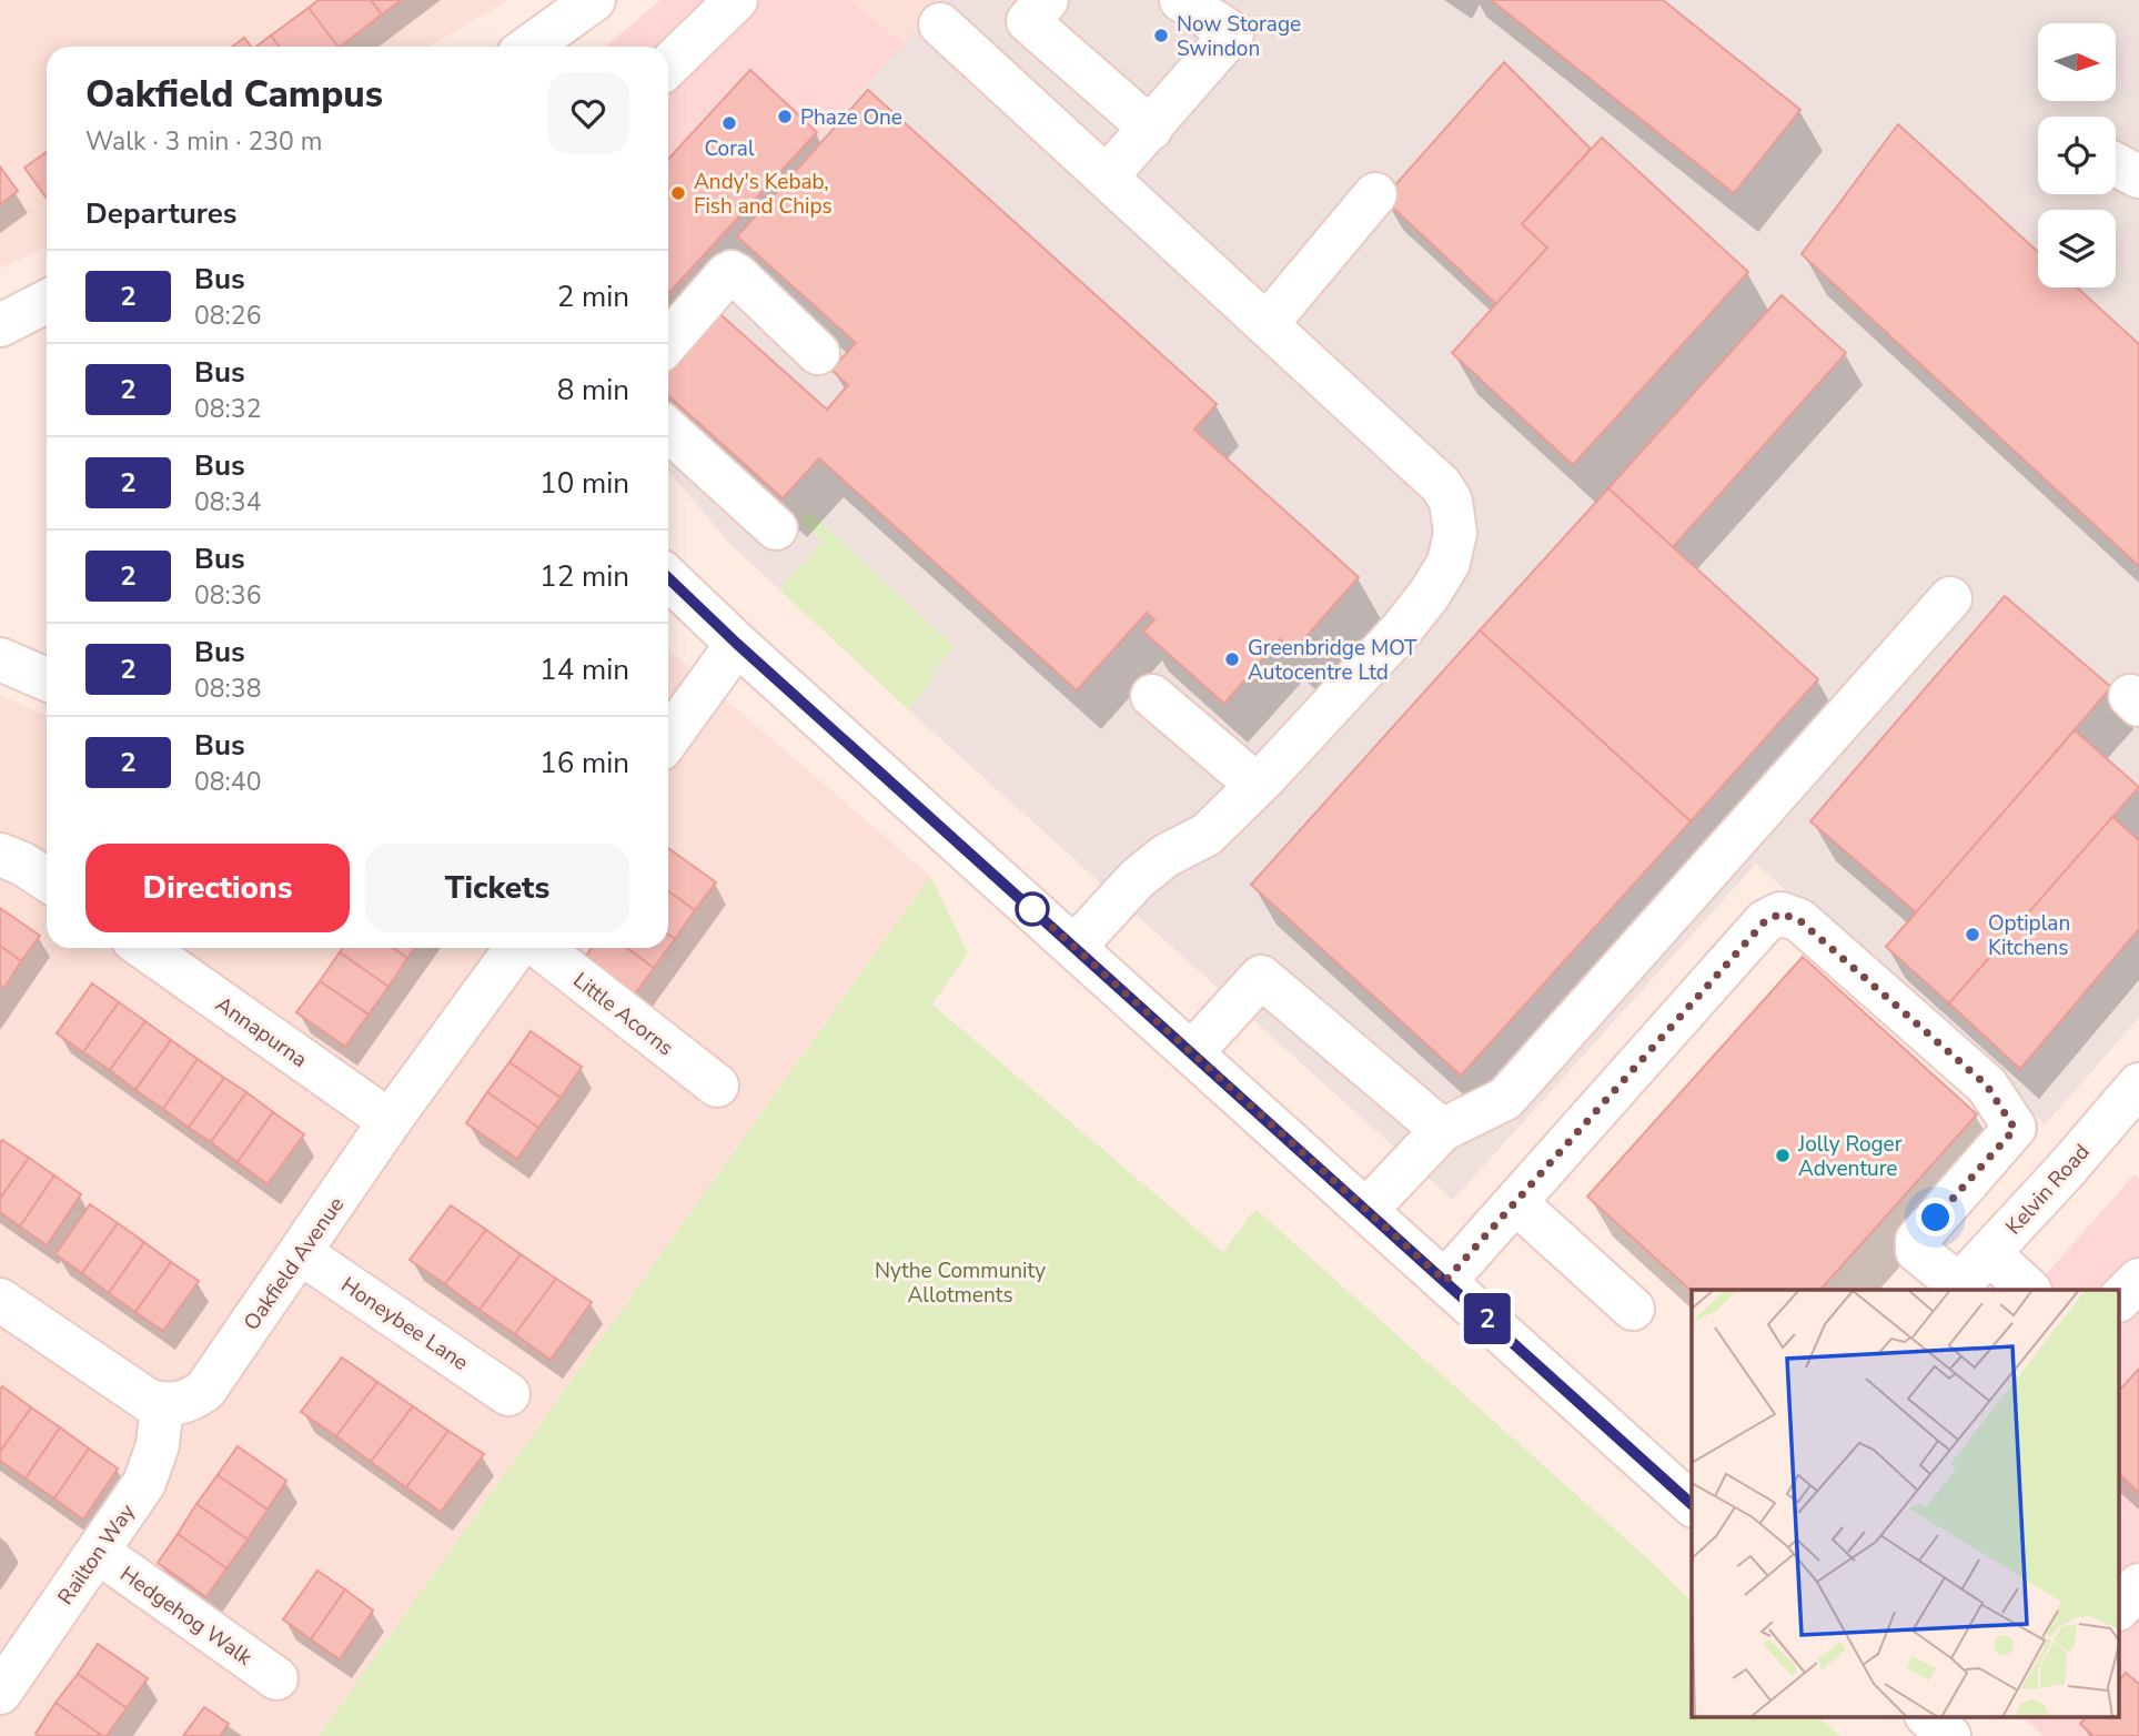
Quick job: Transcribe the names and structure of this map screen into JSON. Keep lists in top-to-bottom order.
{
  "streets": {
    "street": [
      "Little Acorns",
      "Annapurna",
      "Kelvin Road",
      "Oakfield Avenue",
      "Honeybee Lane",
      "Railton Way",
      "Hedgehog Walk"
    ]
  },
  "crossings": [
    ["Annapurna", "Oakfield Avenue"],
    ["Oakfield Avenue", "Honeybee Lane"],
    ["Oakfield Avenue", "Railton Way"],
    ["Railton Way", "Hedgehog Walk"]
  ],
  "parks": ["Nythe Community Allotments"],
  "places": [
    "Now Storage Swindon",
    "Phaze One",
    "Coral",
    "Andy's Kebab, Fish and Chips",
    "Greenbridge MOT Autocentre Ltd",
    "Optiplan Kitchens",
    "Jolly Roger Adventure"
  ],
  "lines": ["bus line 2"],
  "north": "right",
  "page": {
    "on_map": "2",
    "heading": [
      ["Oakfield Campus", "Walk · 3 min · 230 m"],
      "Departures"
    ],
    "list": [
      {
        "mark": "2",
        "name": "Bus",
        "note": "08:26",
        "value": "2 min"
      },
      {
        "mark": "2",
        "name": "Bus",
        "note": "08:32",
        "value": "8 min"
      },
      {
        "mark": "2",
        "name": "Bus",
        "note": "08:34",
        "value": "10 min"
      },
      {
        "mark": "2",
        "name": "Bus",
        "note": "08:36",
        "value": "12 min"
      },
      {
        "mark": "2",
        "name": "Bus",
        "note": "08:38",
        "value": "14 min"
      },
      {
        "mark": "2",
        "name": "Bus",
        "note": "08:40",
        "value": "16 min"
      }
    ],
    "buttons": ["Directions", "Tickets"]
  }
}
